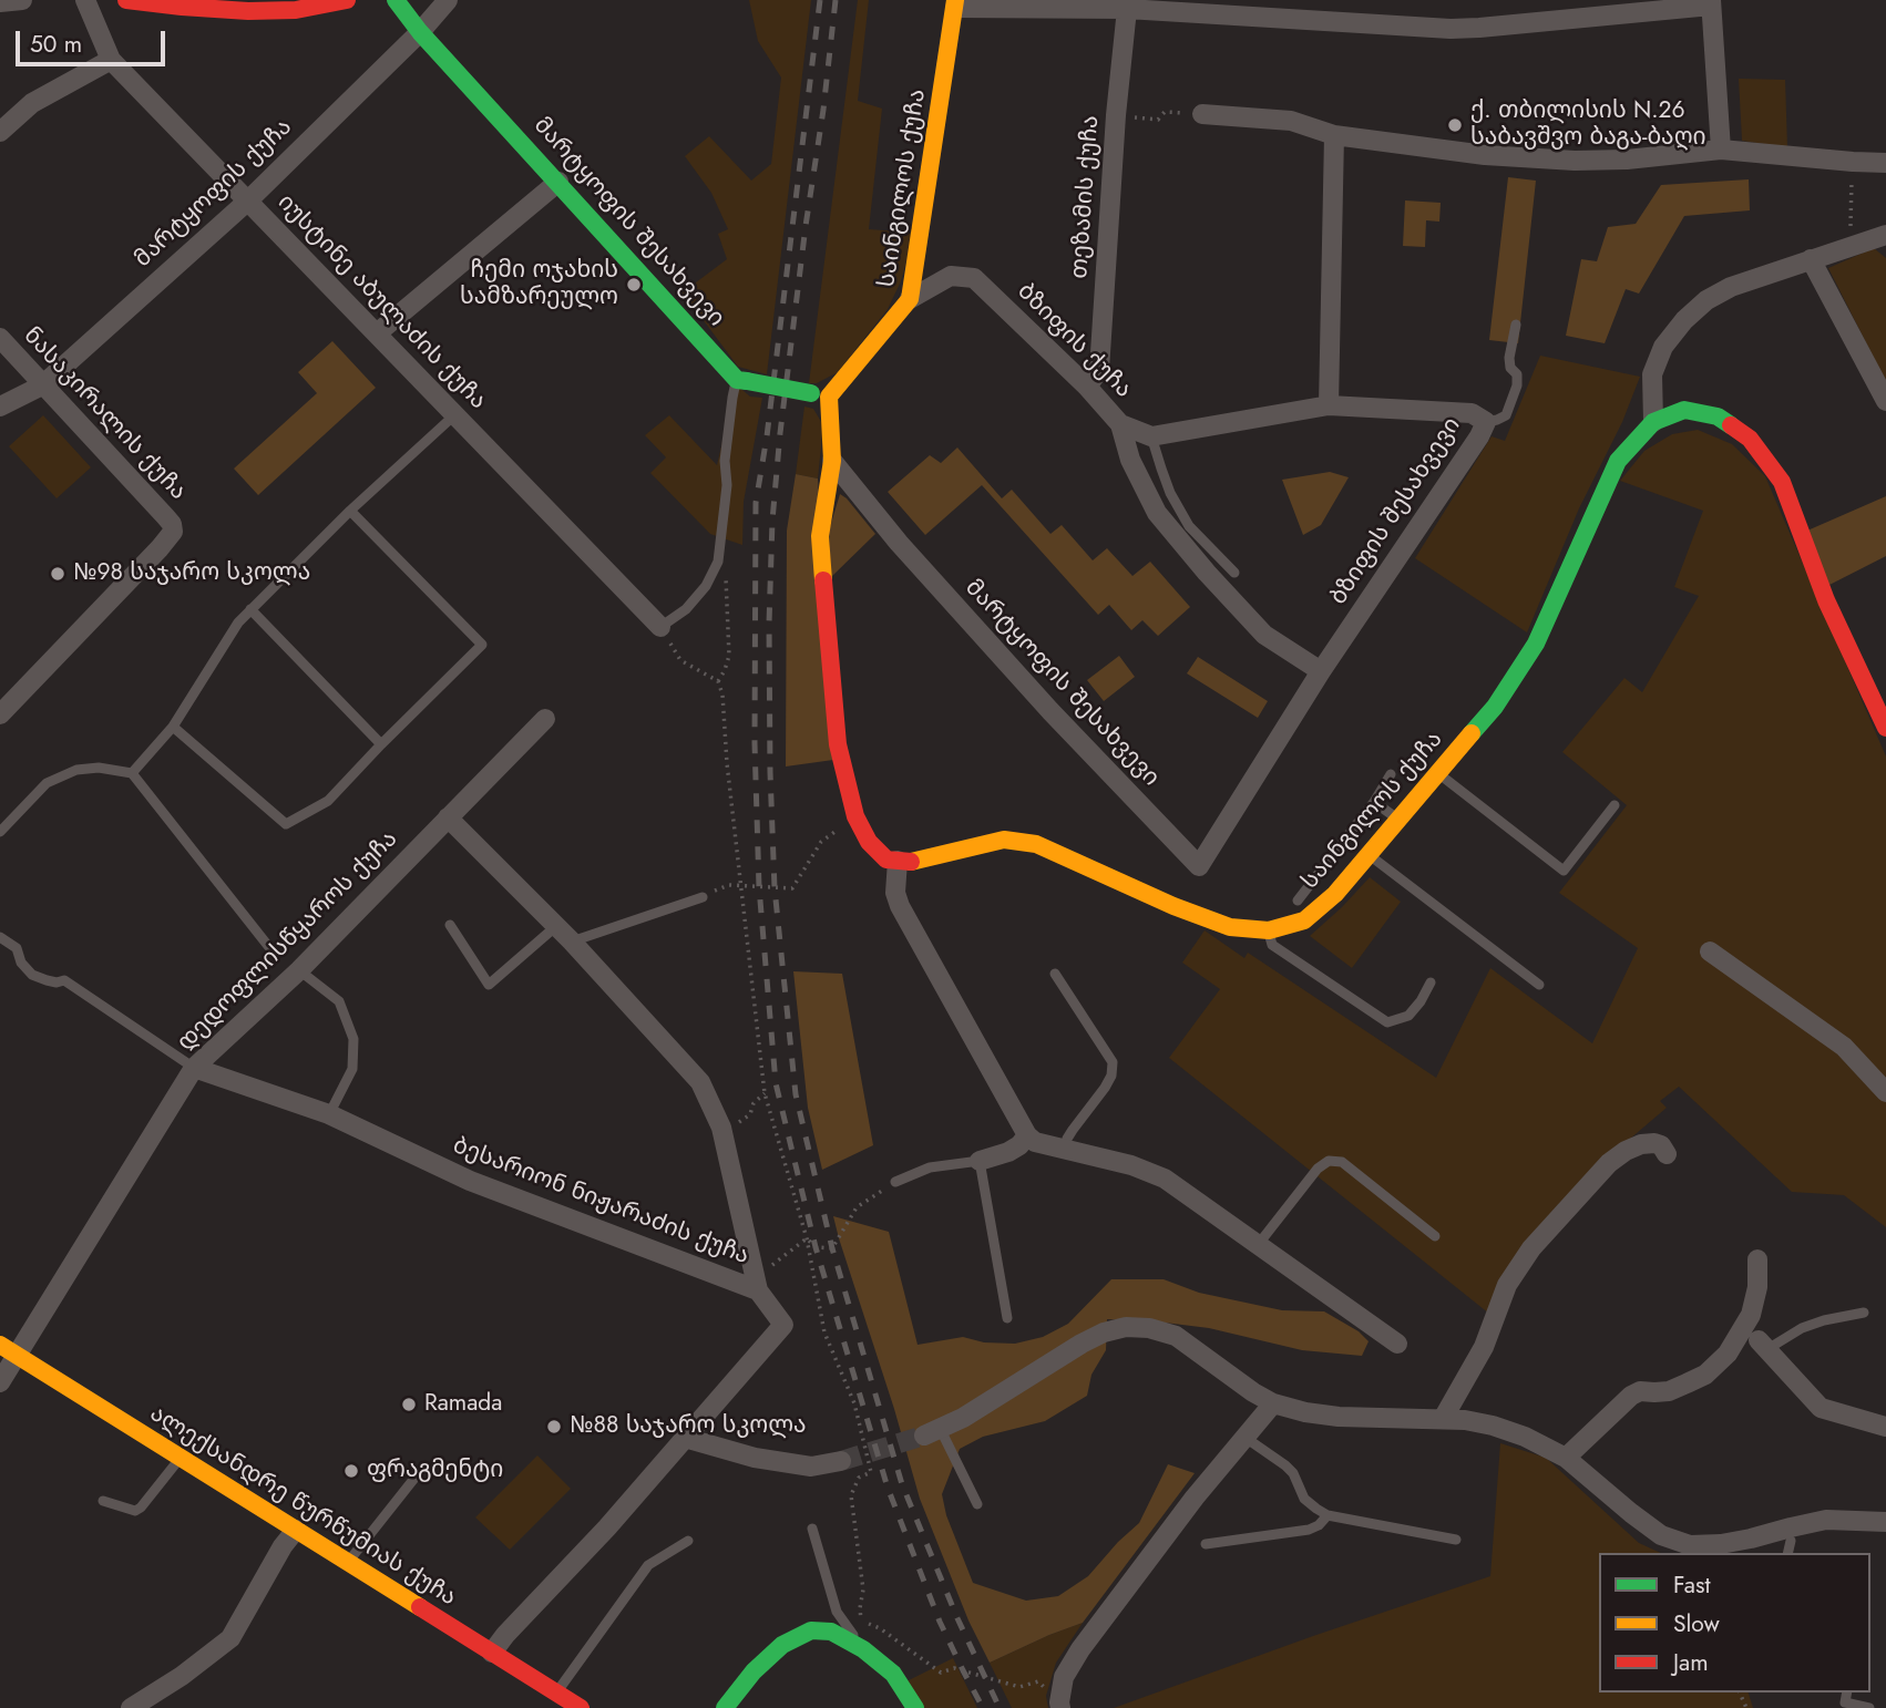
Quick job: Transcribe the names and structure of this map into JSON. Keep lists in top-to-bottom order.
{
  "streets": {
    "street": [
      "საინგილოს ქუჩა",
      "მარტყოფის ქუჩა",
      "თეზამის ქუჩა",
      "მარტყოფის შესახვევი",
      "იუსტინე აბულაძის ქუჩა",
      "ბზიფის ქუჩა",
      "ნასაკირალის ქუჩა",
      "ბზიფის შესახვევი",
      "დედოფლისწყაროს ქუჩა",
      "ბესარიონ ნიჟარაძის ქუჩა",
      "ალექსანდრე წურწუმიას ქუჩა"
    ]
  },
  "crossings": [
    ["საინგილოს ქუჩა", "ბზიფის ქუჩა"],
    ["მარტყოფის ქუჩა", "მარტყოფის შესახვევი"],
    ["მარტყოფის ქუჩა", "იუსტინე აბულაძის ქუჩა"],
    ["მარტყოფის ქუჩა", "ნასაკირალის ქუჩა"],
    ["თეზამის ქუჩა", "ბზიფის ქუჩა"],
    ["მარტყოფის შესახვევი", "ბზიფის შესახვევი"],
    ["ბზიფის ქუჩა", "ბზიფის შესახვევი"],
    ["დედოფლისწყაროს ქუჩა", "ბესარიონ ნიჟარაძის ქუჩა"],
    ["დედოფლისწყაროს ქუჩა", "ალექსანდრე წურწუმიას ქუჩა"],
    ["ბესარიონ ნიჟარაძის ქუჩა", "ალექსანდრე წურწუმიას ქუჩა"]
  ],
  "places": [
    "ქ. თბილისის N.26 საბავშვო ბაგა-ბაღი",
    "ჩემი ოჯახის სამზარეულო",
    "№98 საჯარო სკოლა",
    "Ramada",
    "№88 საჯარო სკოლა",
    "ფრაგმენტი"
  ],
  "legend": ["Fast", "Slow", "Jam"],
  "scale_bar": "50 m"
}
